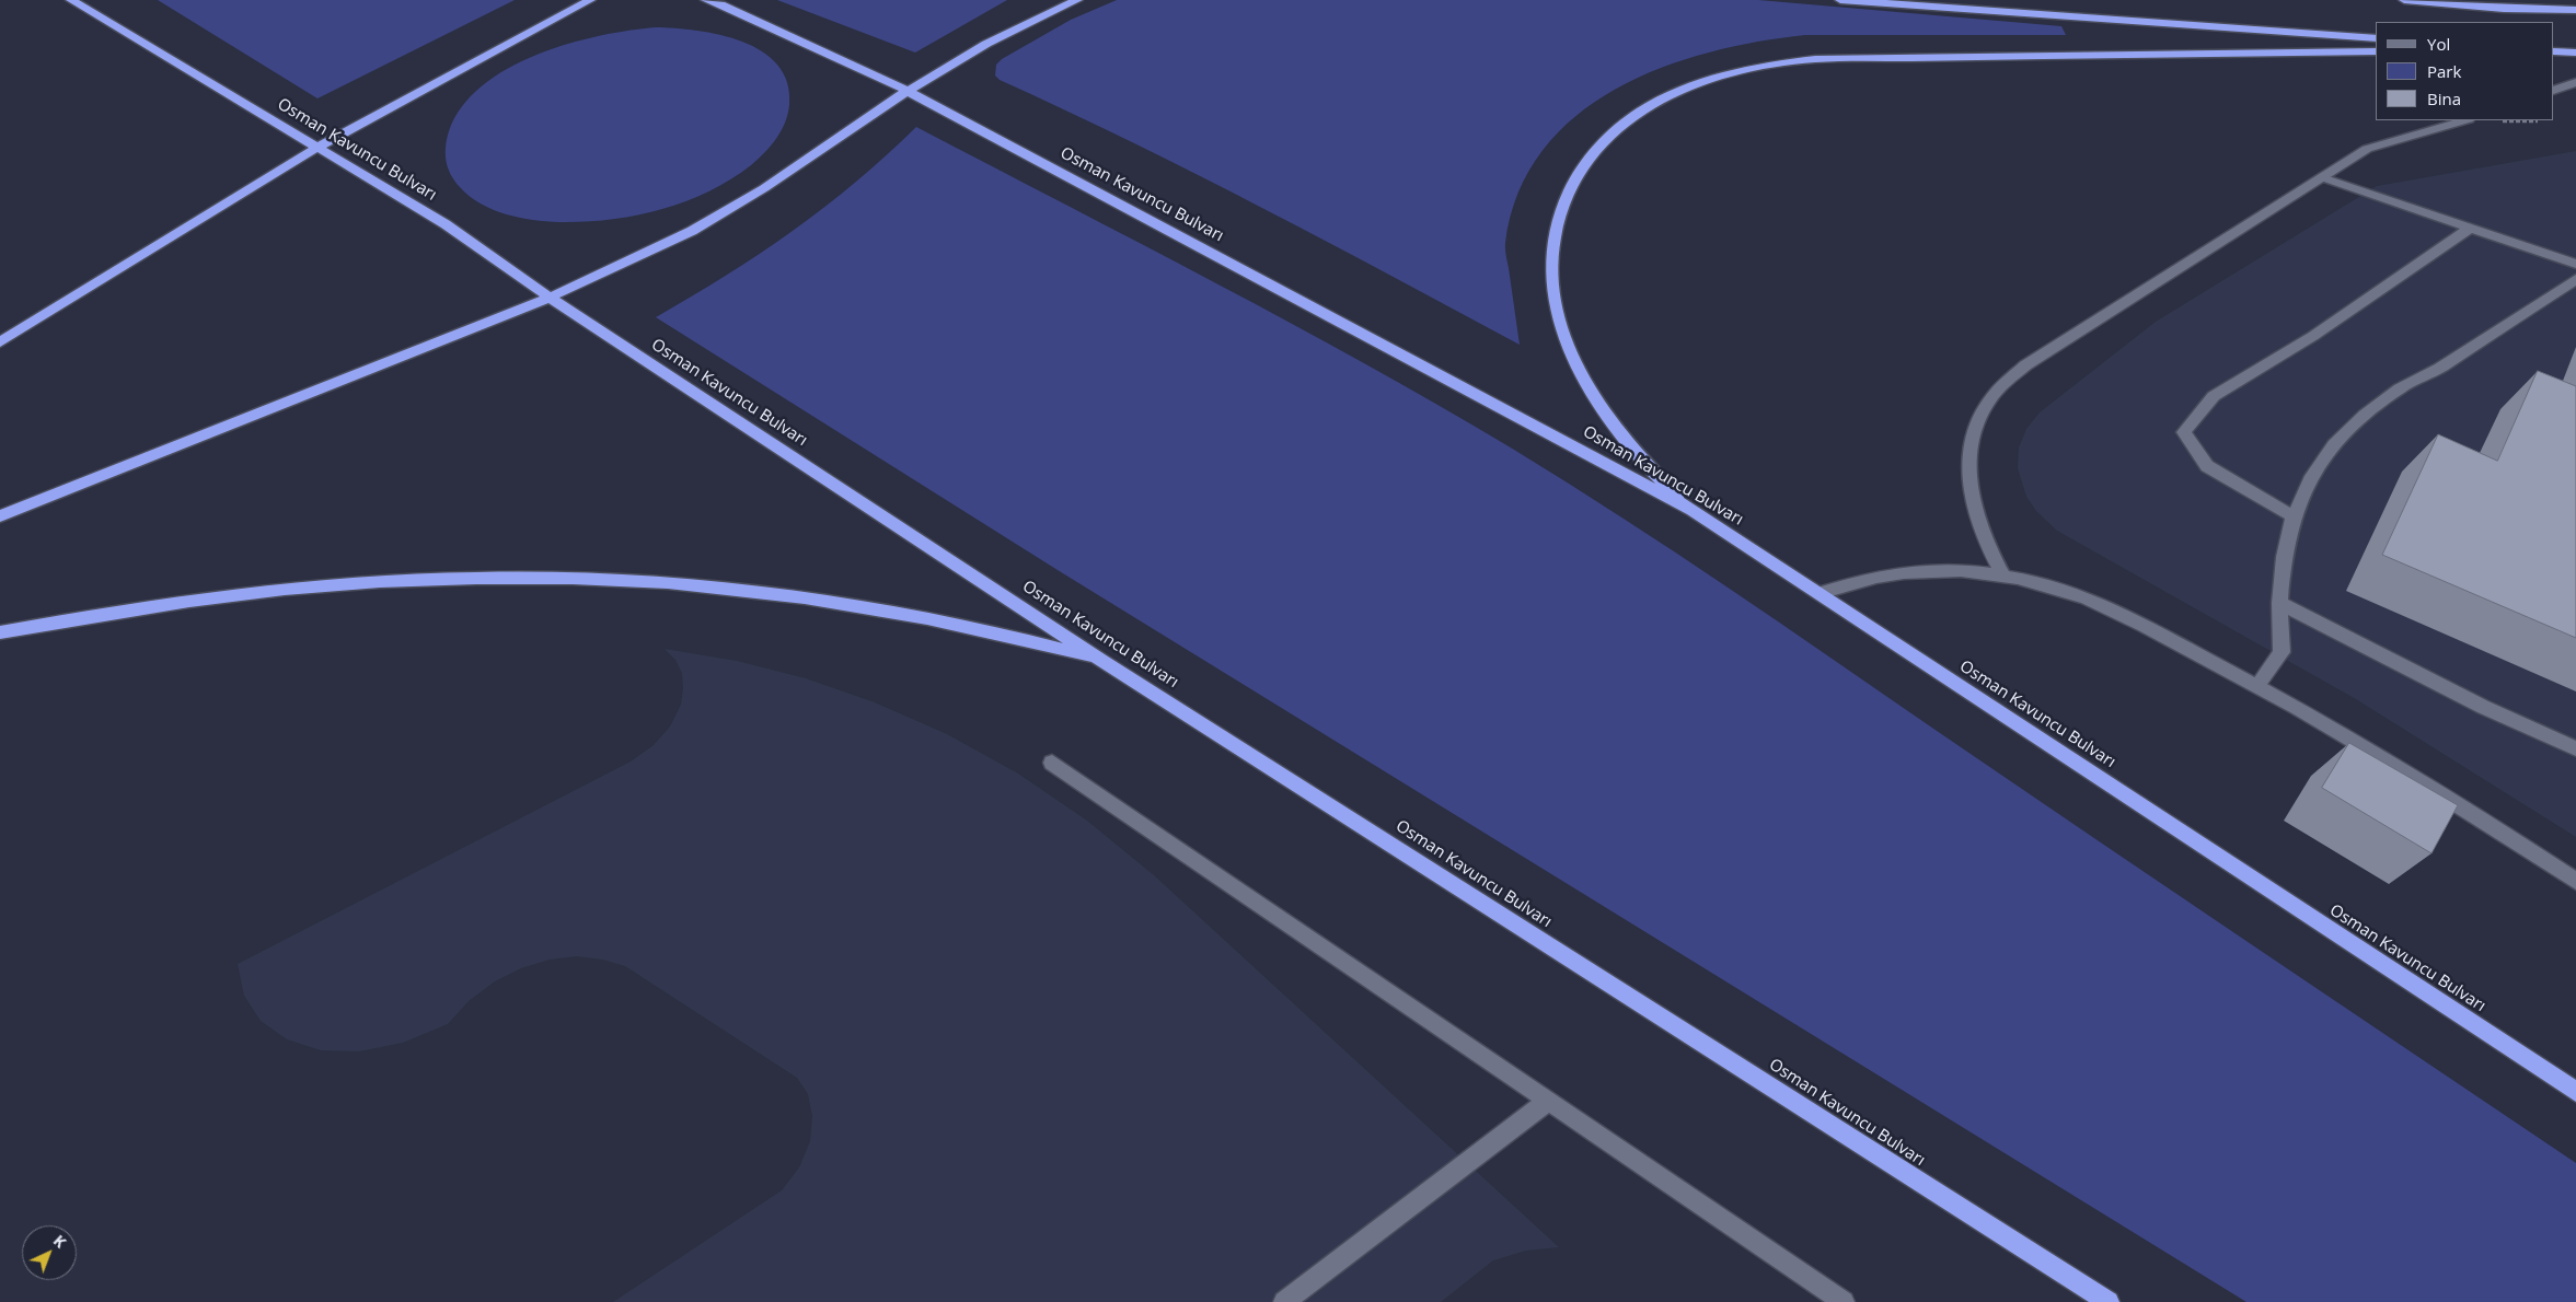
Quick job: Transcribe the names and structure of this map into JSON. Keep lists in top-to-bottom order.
{
  "streets": {
    "highway": ["Osman Kavuncu Bulvarı"]
  },
  "legend": ["Yol", "Park", "Bina"],
  "north": "top right"
}
